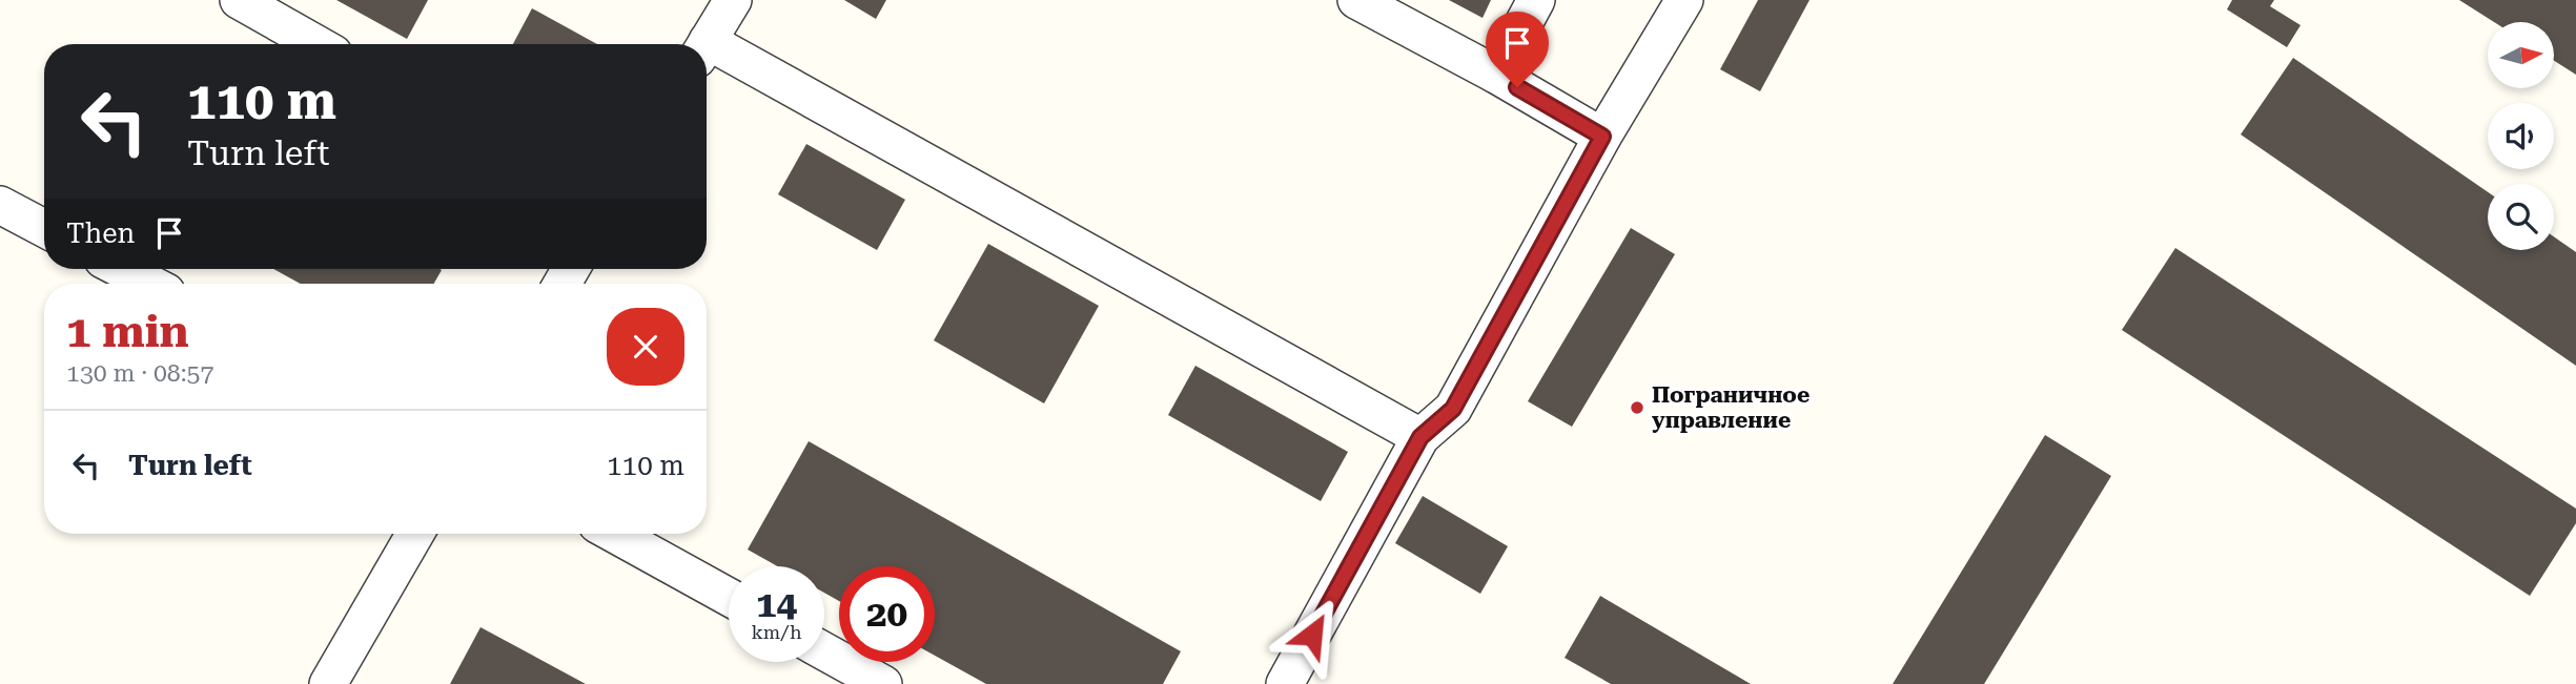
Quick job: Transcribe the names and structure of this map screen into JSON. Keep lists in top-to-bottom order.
{
  "places": ["Пограничное управление"],
  "north": "right",
  "page": {
    "turn": ["110 m", "Turn left"],
    "then": "Then",
    "heading": ["1 min", "130 m · 08:57"],
    "list": [
      {
        "name": "Turn left",
        "value": "110 m"
      }
    ],
    "speed": "14 km/h",
    "limit": "20"
  }
}
